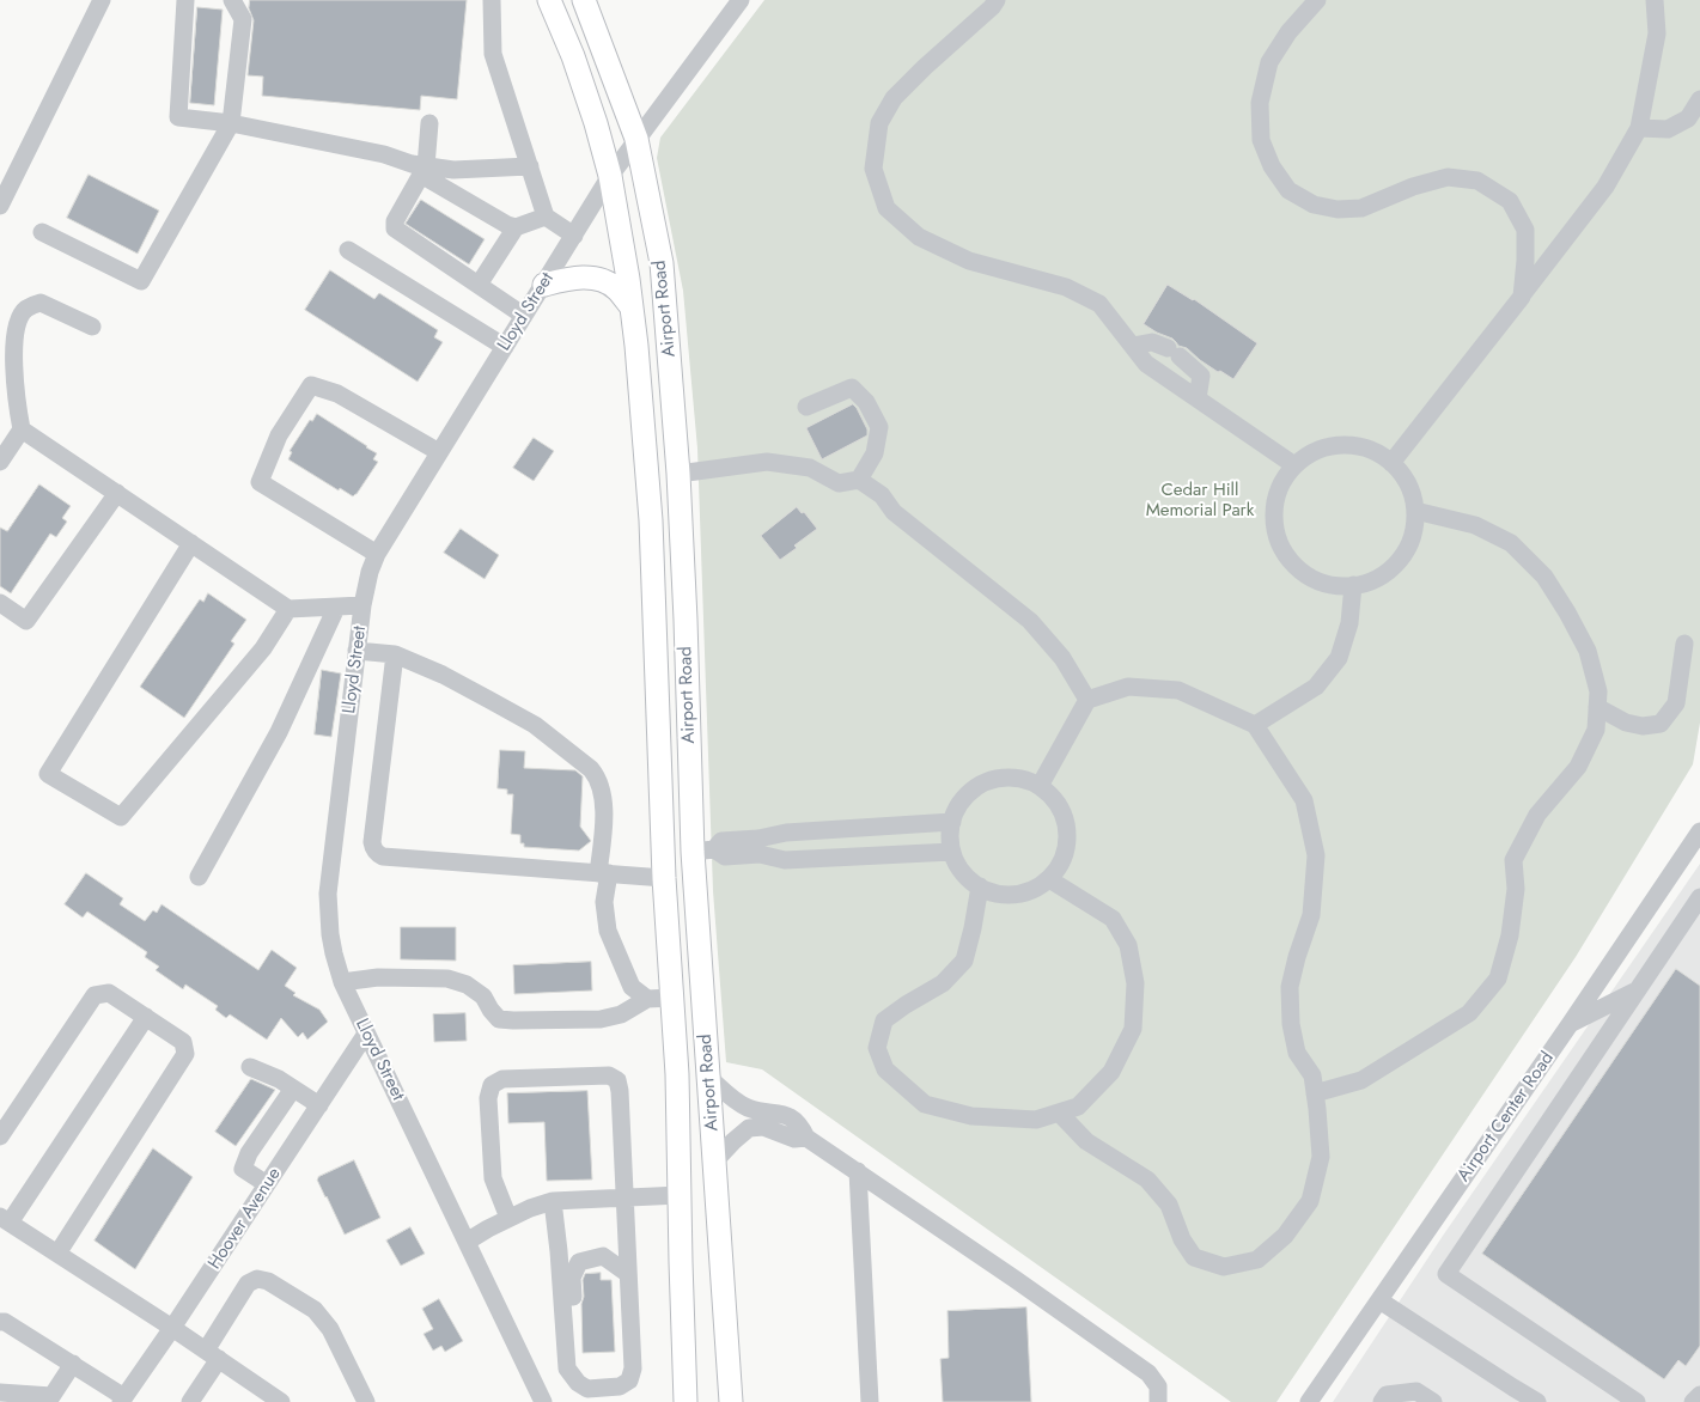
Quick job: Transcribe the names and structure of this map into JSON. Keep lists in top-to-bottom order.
{
  "streets": {
    "main road": ["Airport Road"],
    "street": ["Lloyd Street", "Airport Center Road", "Hoover Avenue"]
  },
  "crossings": [
    ["Airport Road", "Lloyd Street"],
    ["Lloyd Street", "Hoover Avenue"]
  ],
  "parks": ["Cedar Hill Memorial Park"]
}
